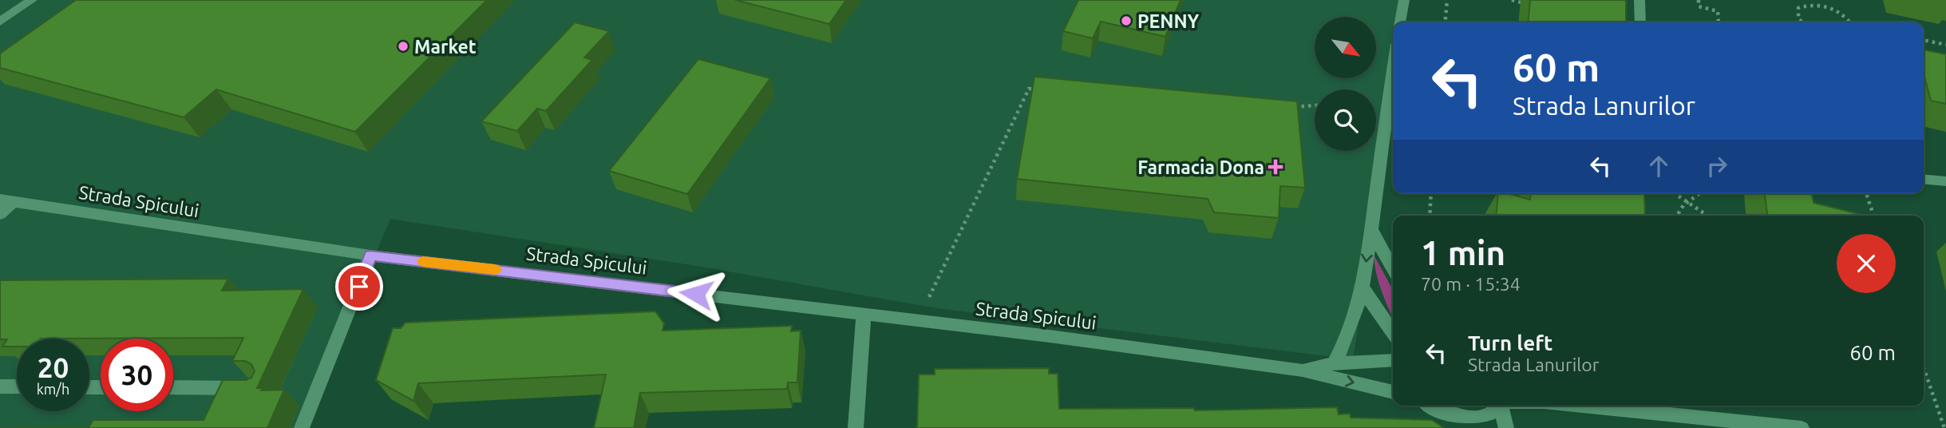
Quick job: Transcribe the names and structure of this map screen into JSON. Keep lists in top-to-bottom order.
{
  "streets": {
    "street": ["Strada Spicului"]
  },
  "places": {
    "other": ["PENNY", "Market"],
    "health": ["Farmacia Dona"]
  },
  "north": "bottom right",
  "page": {
    "turn": ["60 m", "Strada Lanurilor"],
    "heading": ["1 min", "70 m · 15:34"],
    "list": [
      {
        "name": "Turn left",
        "note": "Strada Lanurilor",
        "value": "60 m"
      }
    ],
    "speed": "20 km/h",
    "limit": "30"
  }
}
